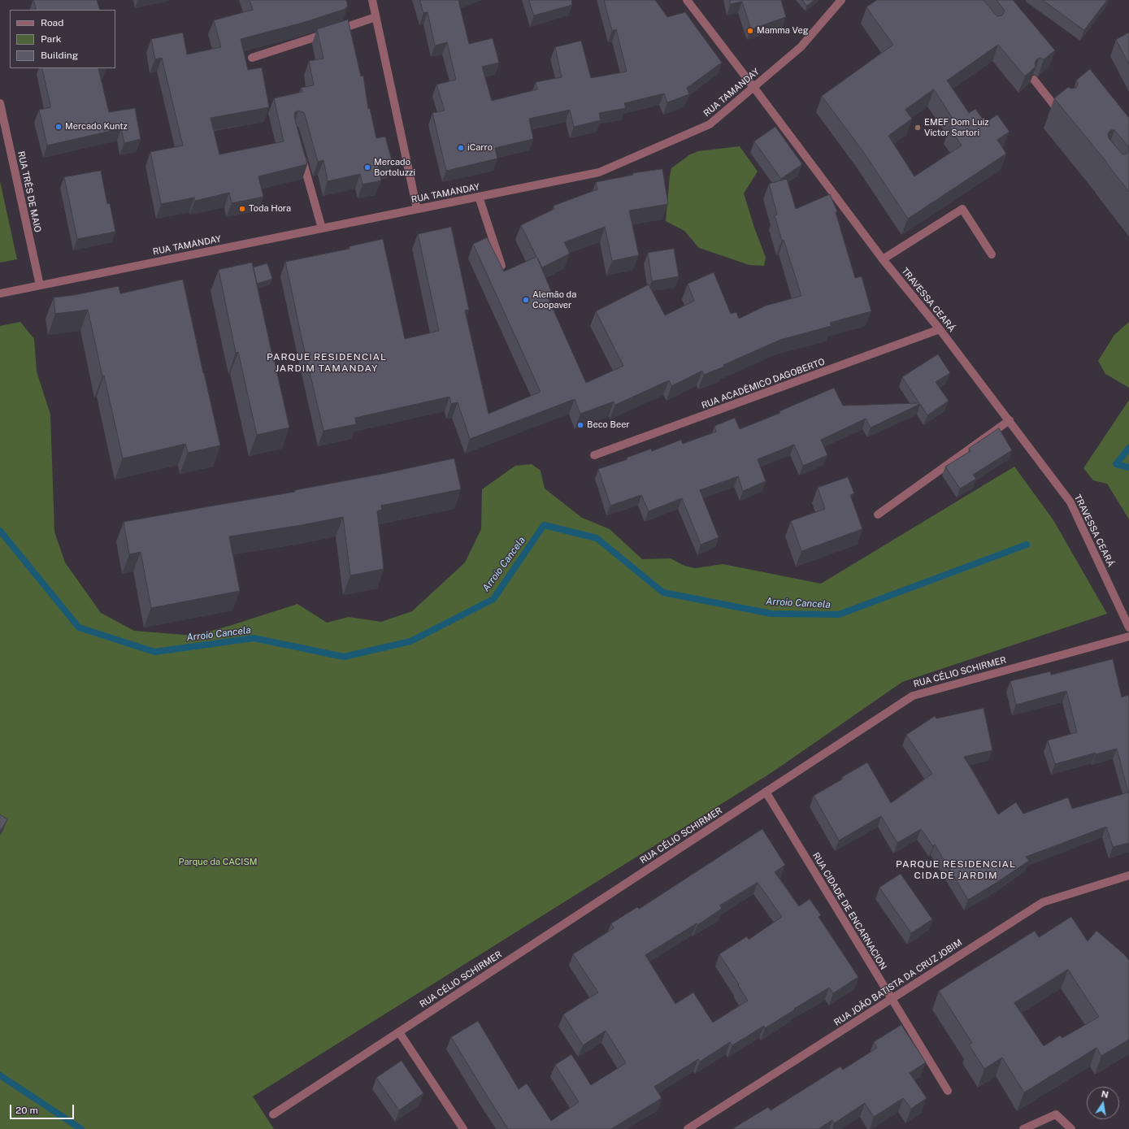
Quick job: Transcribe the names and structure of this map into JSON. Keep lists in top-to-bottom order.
{
  "streets": {
    "street": [
      "RUA TAMANDAY",
      "RUA TRÊS DE MAIO",
      "TRAVESSA CEARÁ",
      "RUA ACADÊMICO DAGOBERTO",
      "RUA CÉLIO SCHIRMER",
      "RUA CIDADE DE ENCARNACION",
      "RUA JOÃO BATISTA DA CRUZ JOBIM"
    ]
  },
  "crossings": [
    ["RUA TAMANDAY", "RUA TRÊS DE MAIO"],
    ["RUA TAMANDAY", "TRAVESSA CEARÁ"],
    ["TRAVESSA CEARÁ", "RUA ACADÊMICO DAGOBERTO"],
    ["RUA CÉLIO SCHIRMER", "RUA CIDADE DE ENCARNACION"],
    ["RUA CIDADE DE ENCARNACION", "RUA JOÃO BATISTA DA CRUZ JOBIM"]
  ],
  "districts": ["PARQUE RESIDENCIAL JARDIM TAMANDAY", "PARQUE RESIDENCIAL CIDADE JARDIM"],
  "water": ["Arroio Cancela"],
  "parks": ["Parque da CACISM"],
  "places": [
    "Mamma Veg",
    "Mercado Kuntz",
    "EMEF Dom Luiz Victor Sartori",
    "iCarro",
    "Mercado Bortoluzzi",
    "Toda Hora",
    "Alemão da Coopaver",
    "Beco Beer"
  ],
  "legend": ["Road", "Park", "Building"],
  "scale_bar": "20 m",
  "north": "top"
}
